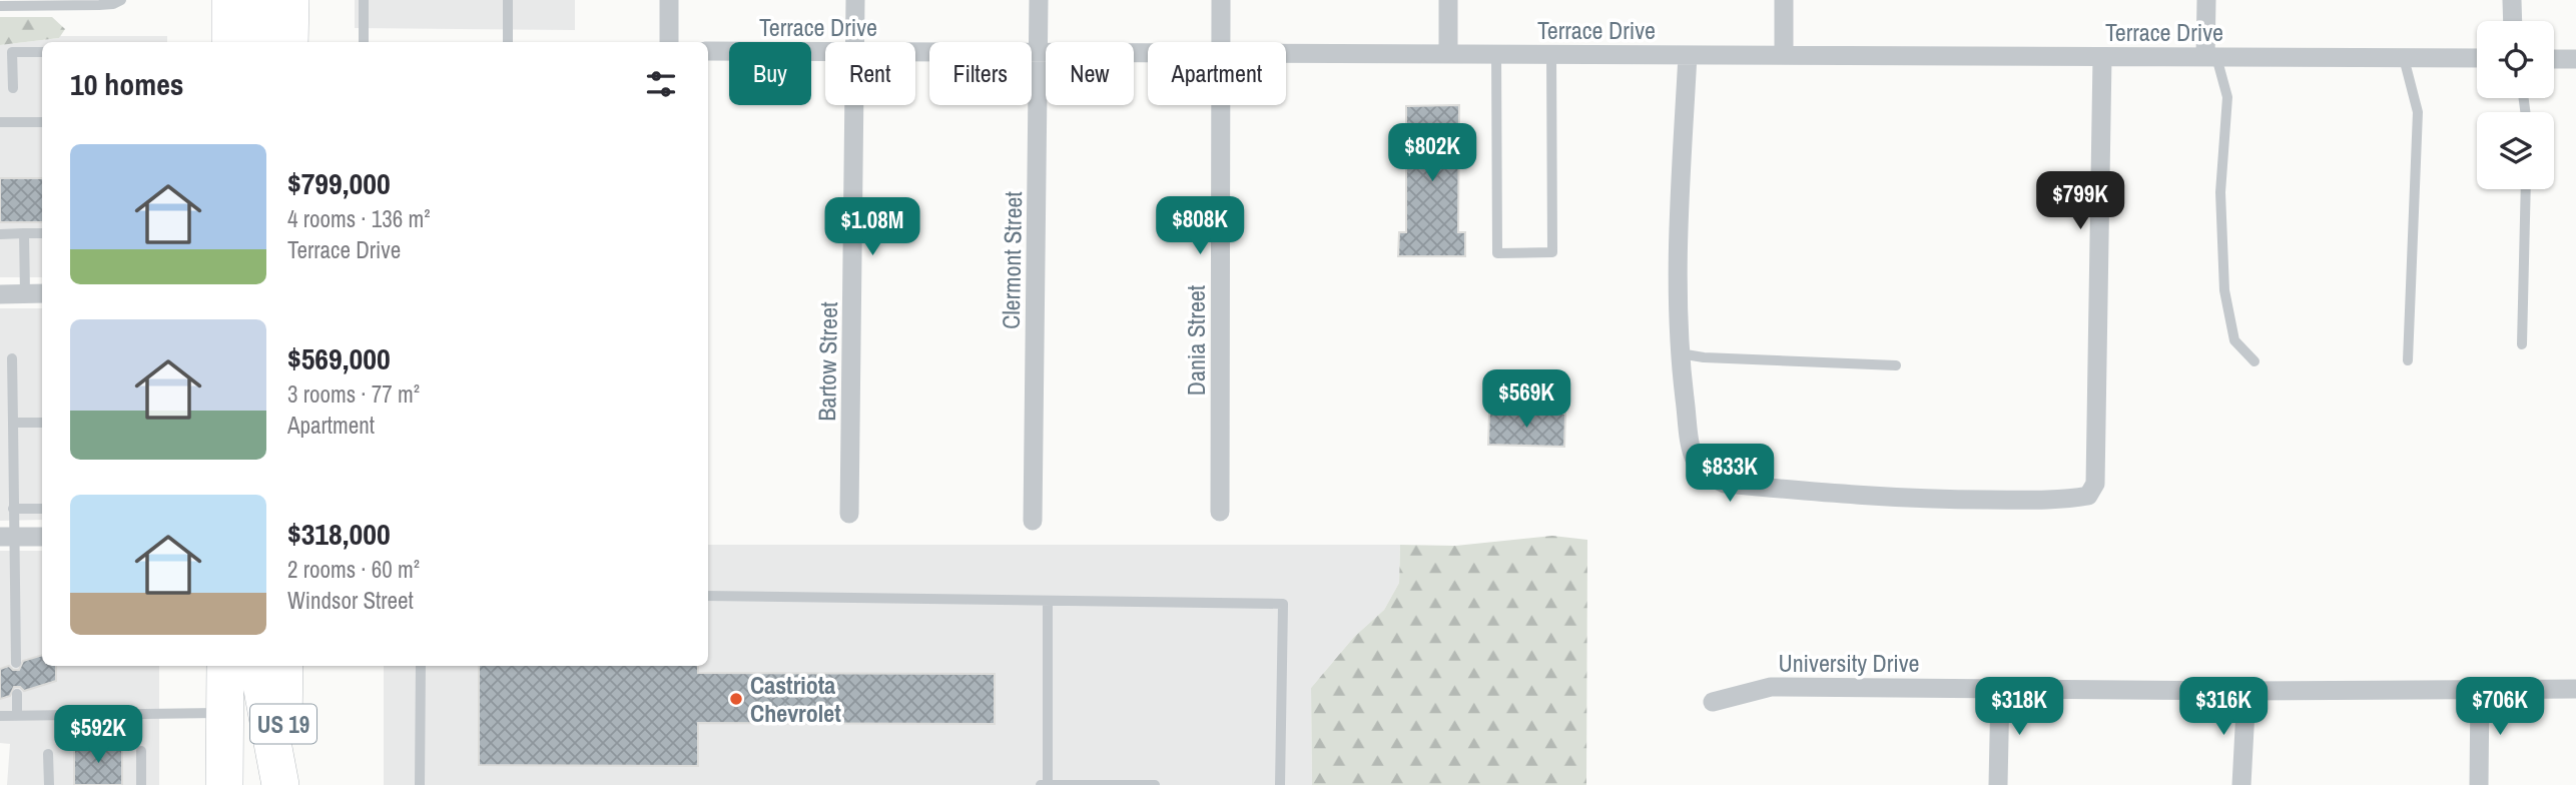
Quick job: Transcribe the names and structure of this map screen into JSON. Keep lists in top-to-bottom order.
{
  "streets": {
    "highway": ["US 19"],
    "street": [
      "Terrace Drive",
      "Clermont Street",
      "Dania Street",
      "Bartow Street",
      "University Drive"
    ]
  },
  "crossings": [
    ["Terrace Drive", "Clermont Street"]
  ],
  "places": ["Castriota Chevrolet"],
  "page": {
    "chip": [
      "Buy",
      "Rent",
      "Filters",
      "New",
      "Apartment"
    ],
    "heading": "10 homes",
    "price": [
      "$802K",
      "$799K",
      "$808K",
      "$1.08M",
      "$569K",
      "$833K",
      "$318K",
      "$316K",
      "$706K",
      "$592K"
    ],
    "list": [
      {
        "name": "$799,000",
        "note": "4 rooms · 136 m² · Terrace Drive"
      },
      {
        "name": "$569,000",
        "note": "3 rooms · 77 m² · Apartment"
      },
      {
        "name": "$318,000",
        "note": "2 rooms · 60 m² · Windsor Street"
      }
    ]
  }
}
